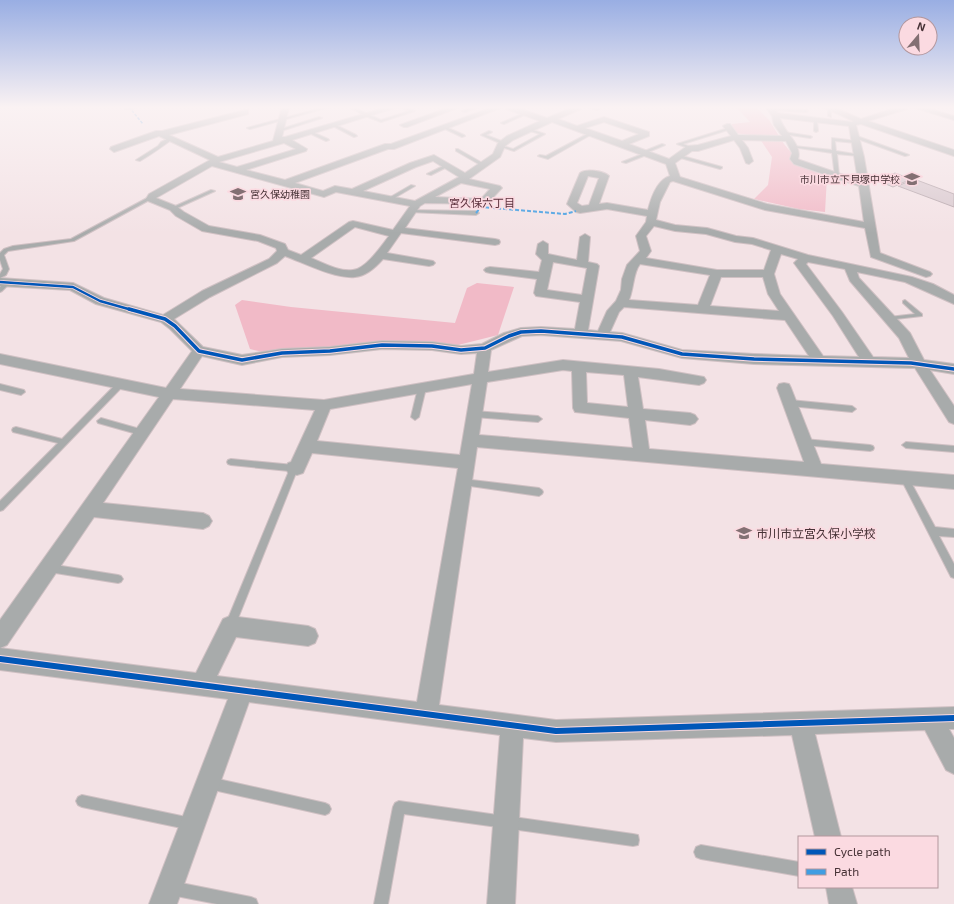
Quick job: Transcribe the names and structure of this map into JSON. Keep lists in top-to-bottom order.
{
  "districts": ["宮久保六丁目"],
  "places": {
    "school or university": ["市川市立下貝塚中学校", "宮久保幼稚園", "市川市立宮久保小学校"]
  },
  "legend": ["Cycle path", "Path"],
  "north": "top"
}
